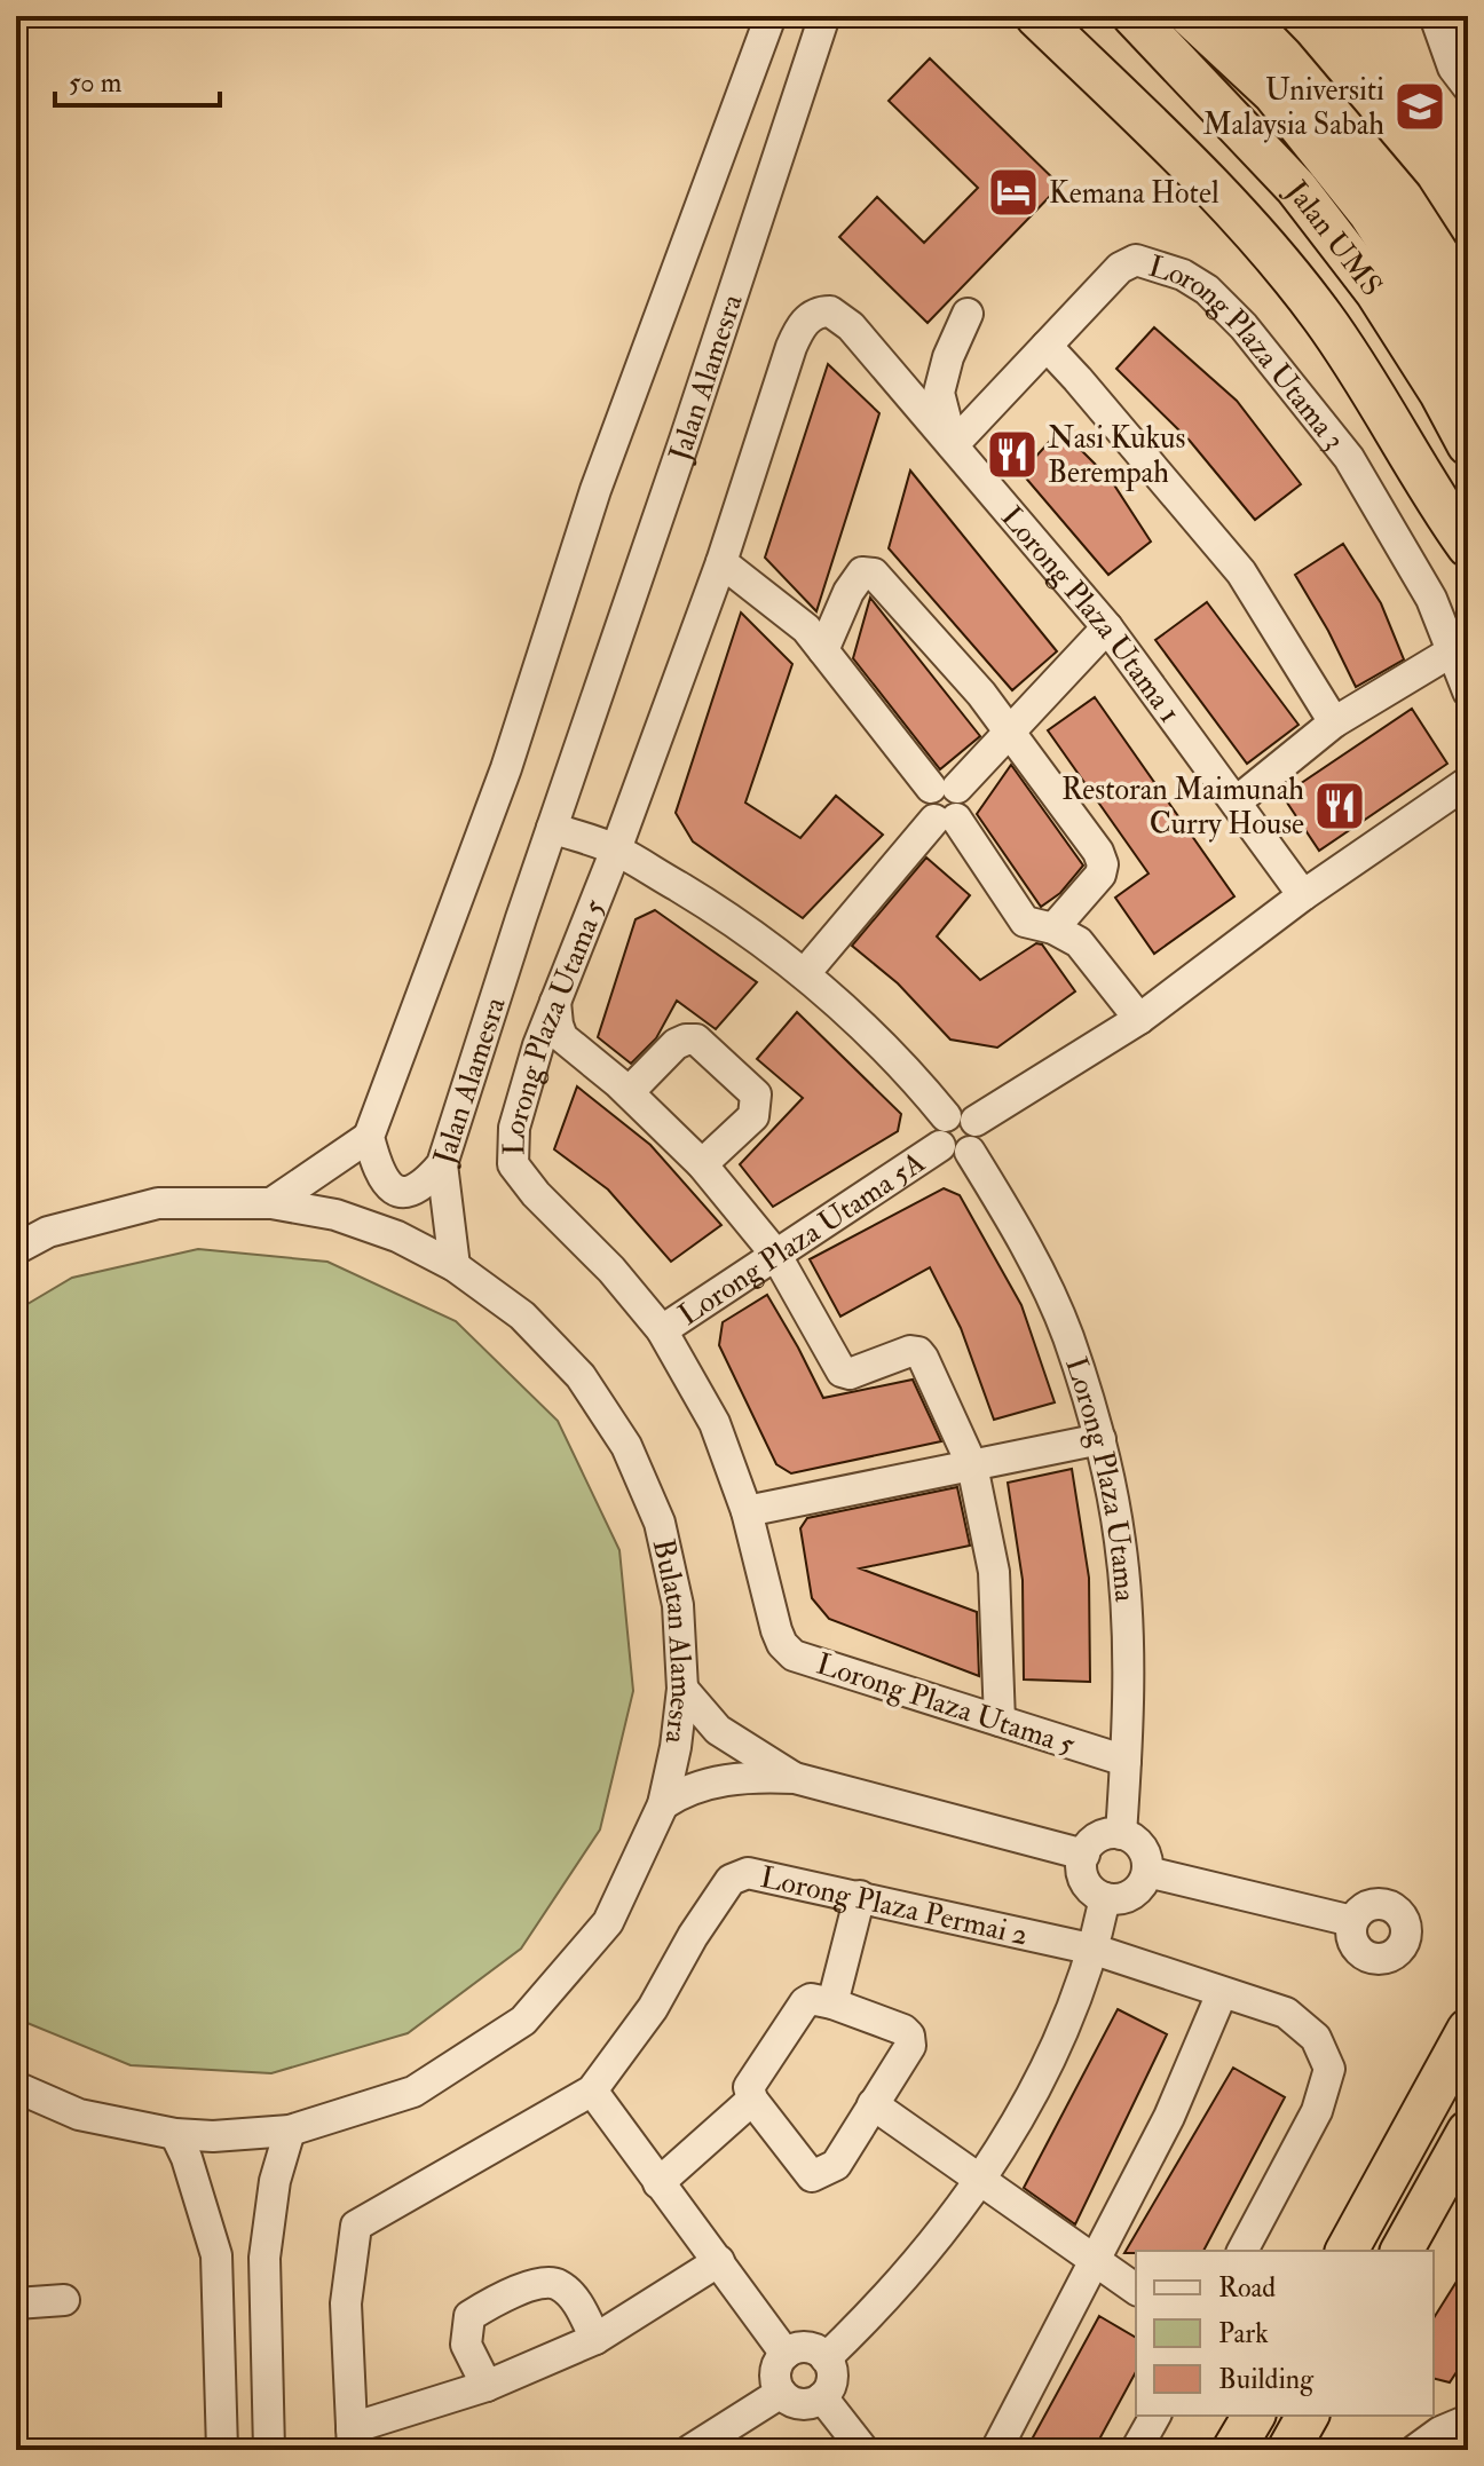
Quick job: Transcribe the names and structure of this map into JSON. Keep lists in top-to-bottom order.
{
  "streets": {
    "highway": ["Jalan UMS"],
    "street": [
      "Lorong Plaza Utama 3",
      "Jalan Alamesra",
      "Lorong Plaza Utama 1",
      "Lorong Plaza Utama 5",
      "Lorong Plaza Utama 5A",
      "Lorong Plaza Utama",
      "Bulatan Alamesra",
      "Lorong Plaza Permai 2"
    ]
  },
  "crossings": [
    ["Lorong Plaza Utama 3", "Lorong Plaza Utama 1"],
    ["Lorong Plaza Utama 1", "Lorong Plaza Utama 5"],
    ["Lorong Plaza Utama 5", "Lorong Plaza Utama 5A"],
    ["Lorong Plaza Utama 5", "Lorong Plaza Utama"],
    ["Lorong Plaza Utama 5A", "Lorong Plaza Utama"]
  ],
  "places": {
    "school or university": ["Universiti Malaysia Sabah"],
    "hotel": ["Kemana Hotel"],
    "restaurant": ["Nasi Kukus Berempah", "Restoran Maimunah Curry House"]
  },
  "legend": ["Road", "Park", "Building"],
  "scale_bar": "50 m"
}
